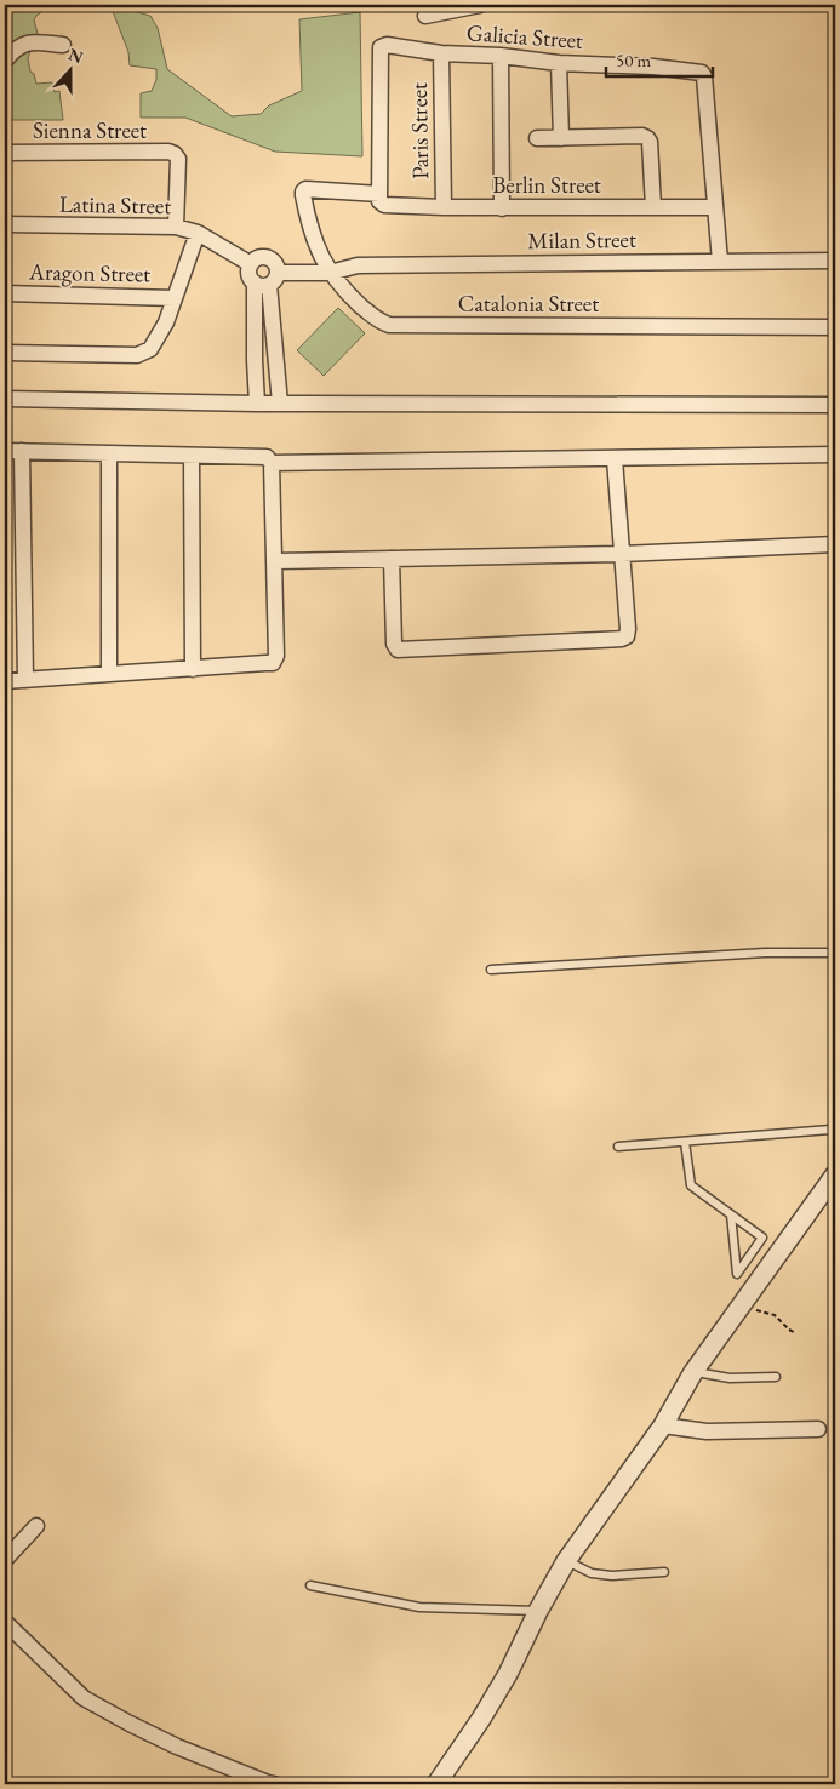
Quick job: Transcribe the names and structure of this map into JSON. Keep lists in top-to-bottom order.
{
  "streets": {
    "street": [
      "Galicia Street",
      "Sienna Street",
      "Paris Street",
      "Berlin Street",
      "Latina Street",
      "Milan Street",
      "Aragon Street",
      "Catalonia Street"
    ]
  },
  "crossings": [
    ["Galicia Street", "Paris Street"],
    ["Galicia Street", "Berlin Street"],
    ["Galicia Street", "Milan Street"],
    ["Sienna Street", "Latina Street"],
    ["Paris Street", "Berlin Street"],
    ["Berlin Street", "Catalonia Street"],
    ["Milan Street", "Catalonia Street"]
  ],
  "scale_bar": "50 m",
  "north": "top"
}
